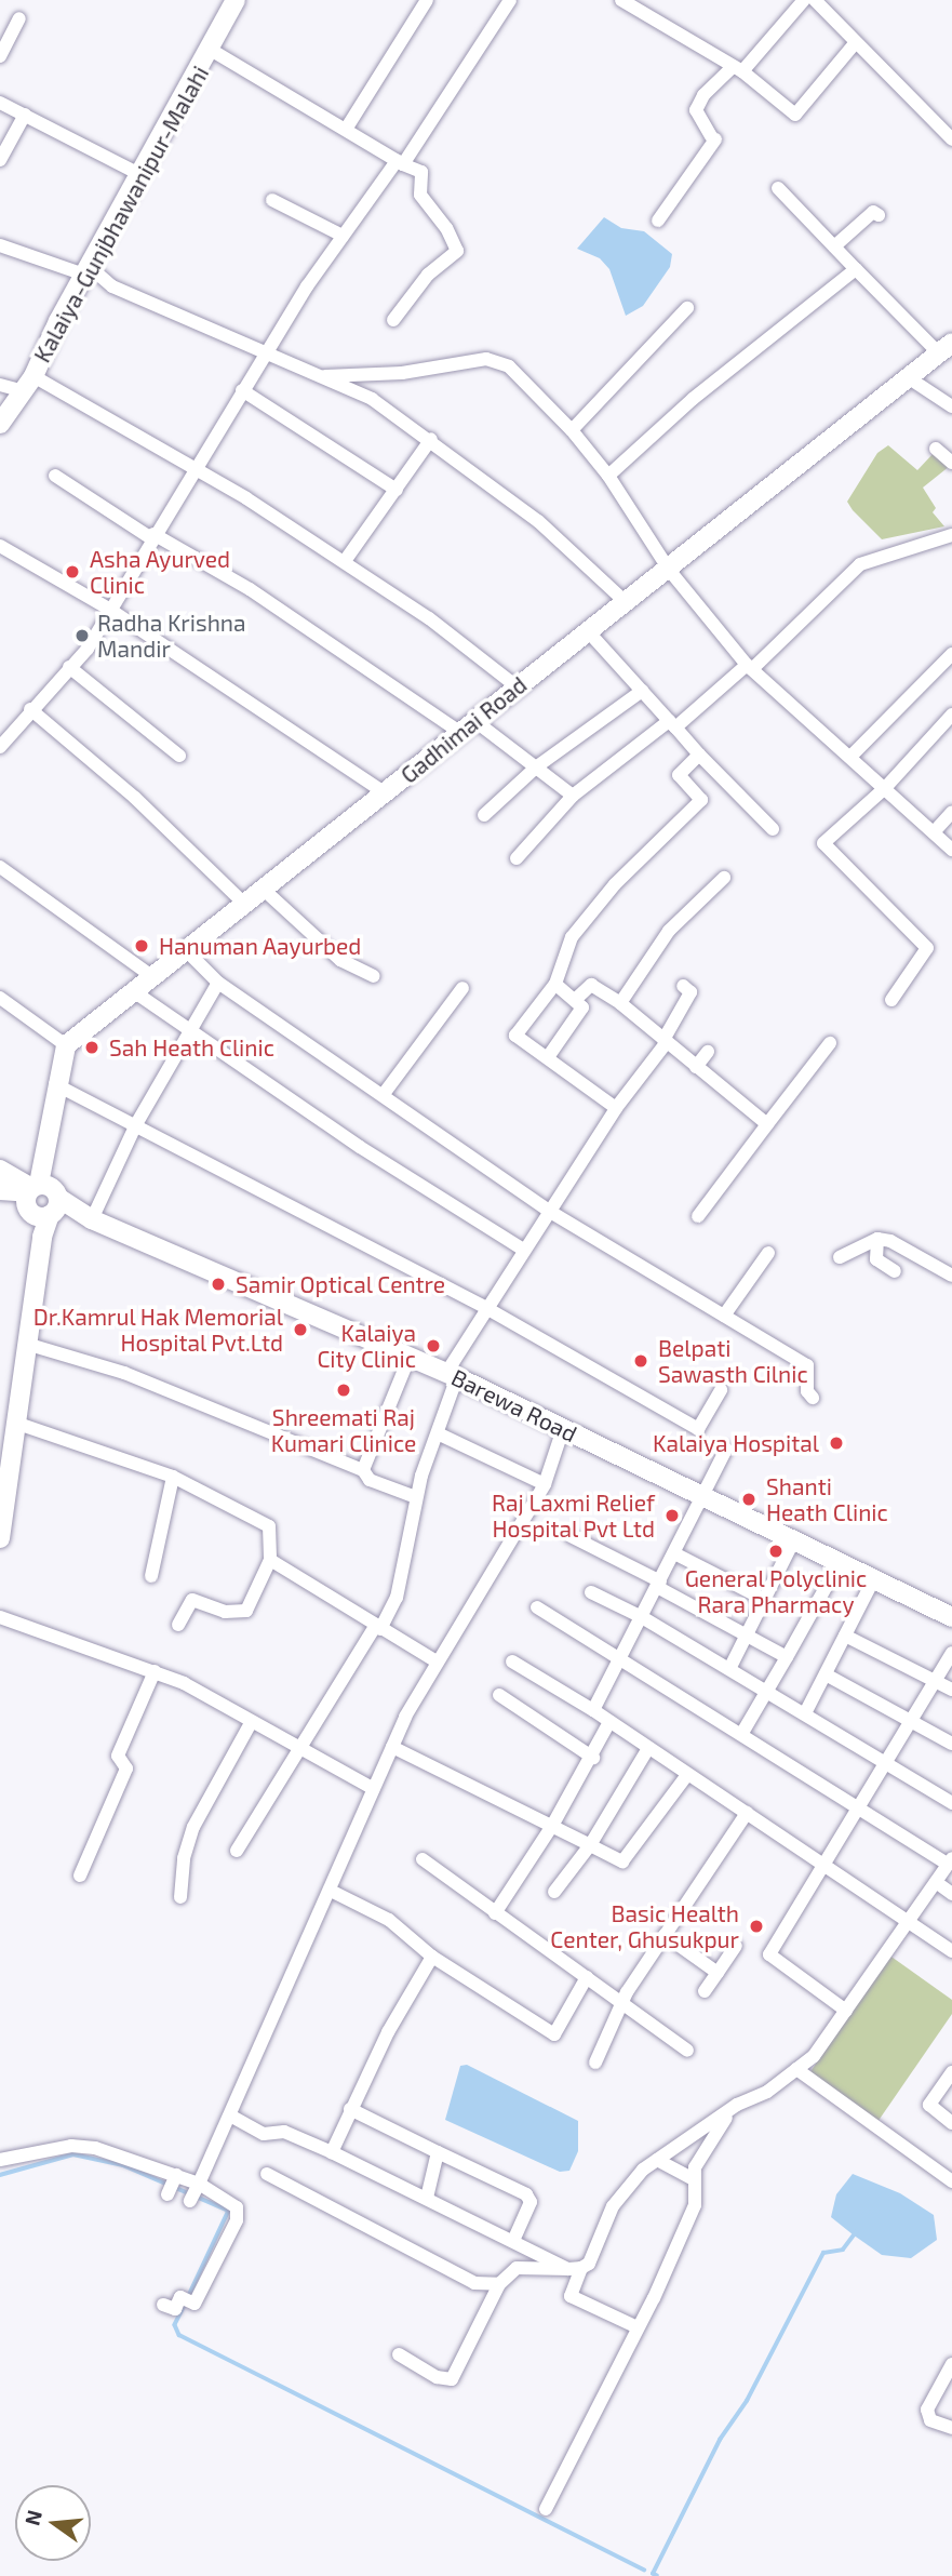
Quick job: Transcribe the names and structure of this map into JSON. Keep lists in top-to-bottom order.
{
  "streets": {
    "street": ["Kalaiya-Gunjbhawanipur-Malahi", "Gadhimai Road", "Barewa Road"]
  },
  "places": [
    "Asha Ayurved Clinic",
    "Radha Krishna Mandir",
    "Hanuman Aayurbed",
    "Sah Heath Clinic",
    "Samir Optical Centre",
    "Dr.Kamrul Hak Memorial Hospital Pvt.Ltd",
    "Kalaiya City Clinic",
    "Belpati Sawasth Cilnic",
    "Shreemati Raj Kumari Clinice",
    "Kalaiya Hospital",
    "Shanti Heath Clinic",
    "Raj Laxmi Relief Hospital Pvt Ltd",
    "General Polyclinic Rara Pharmacy",
    "Basic Health Center, Ghusukpur"
  ],
  "north": "left"
}
